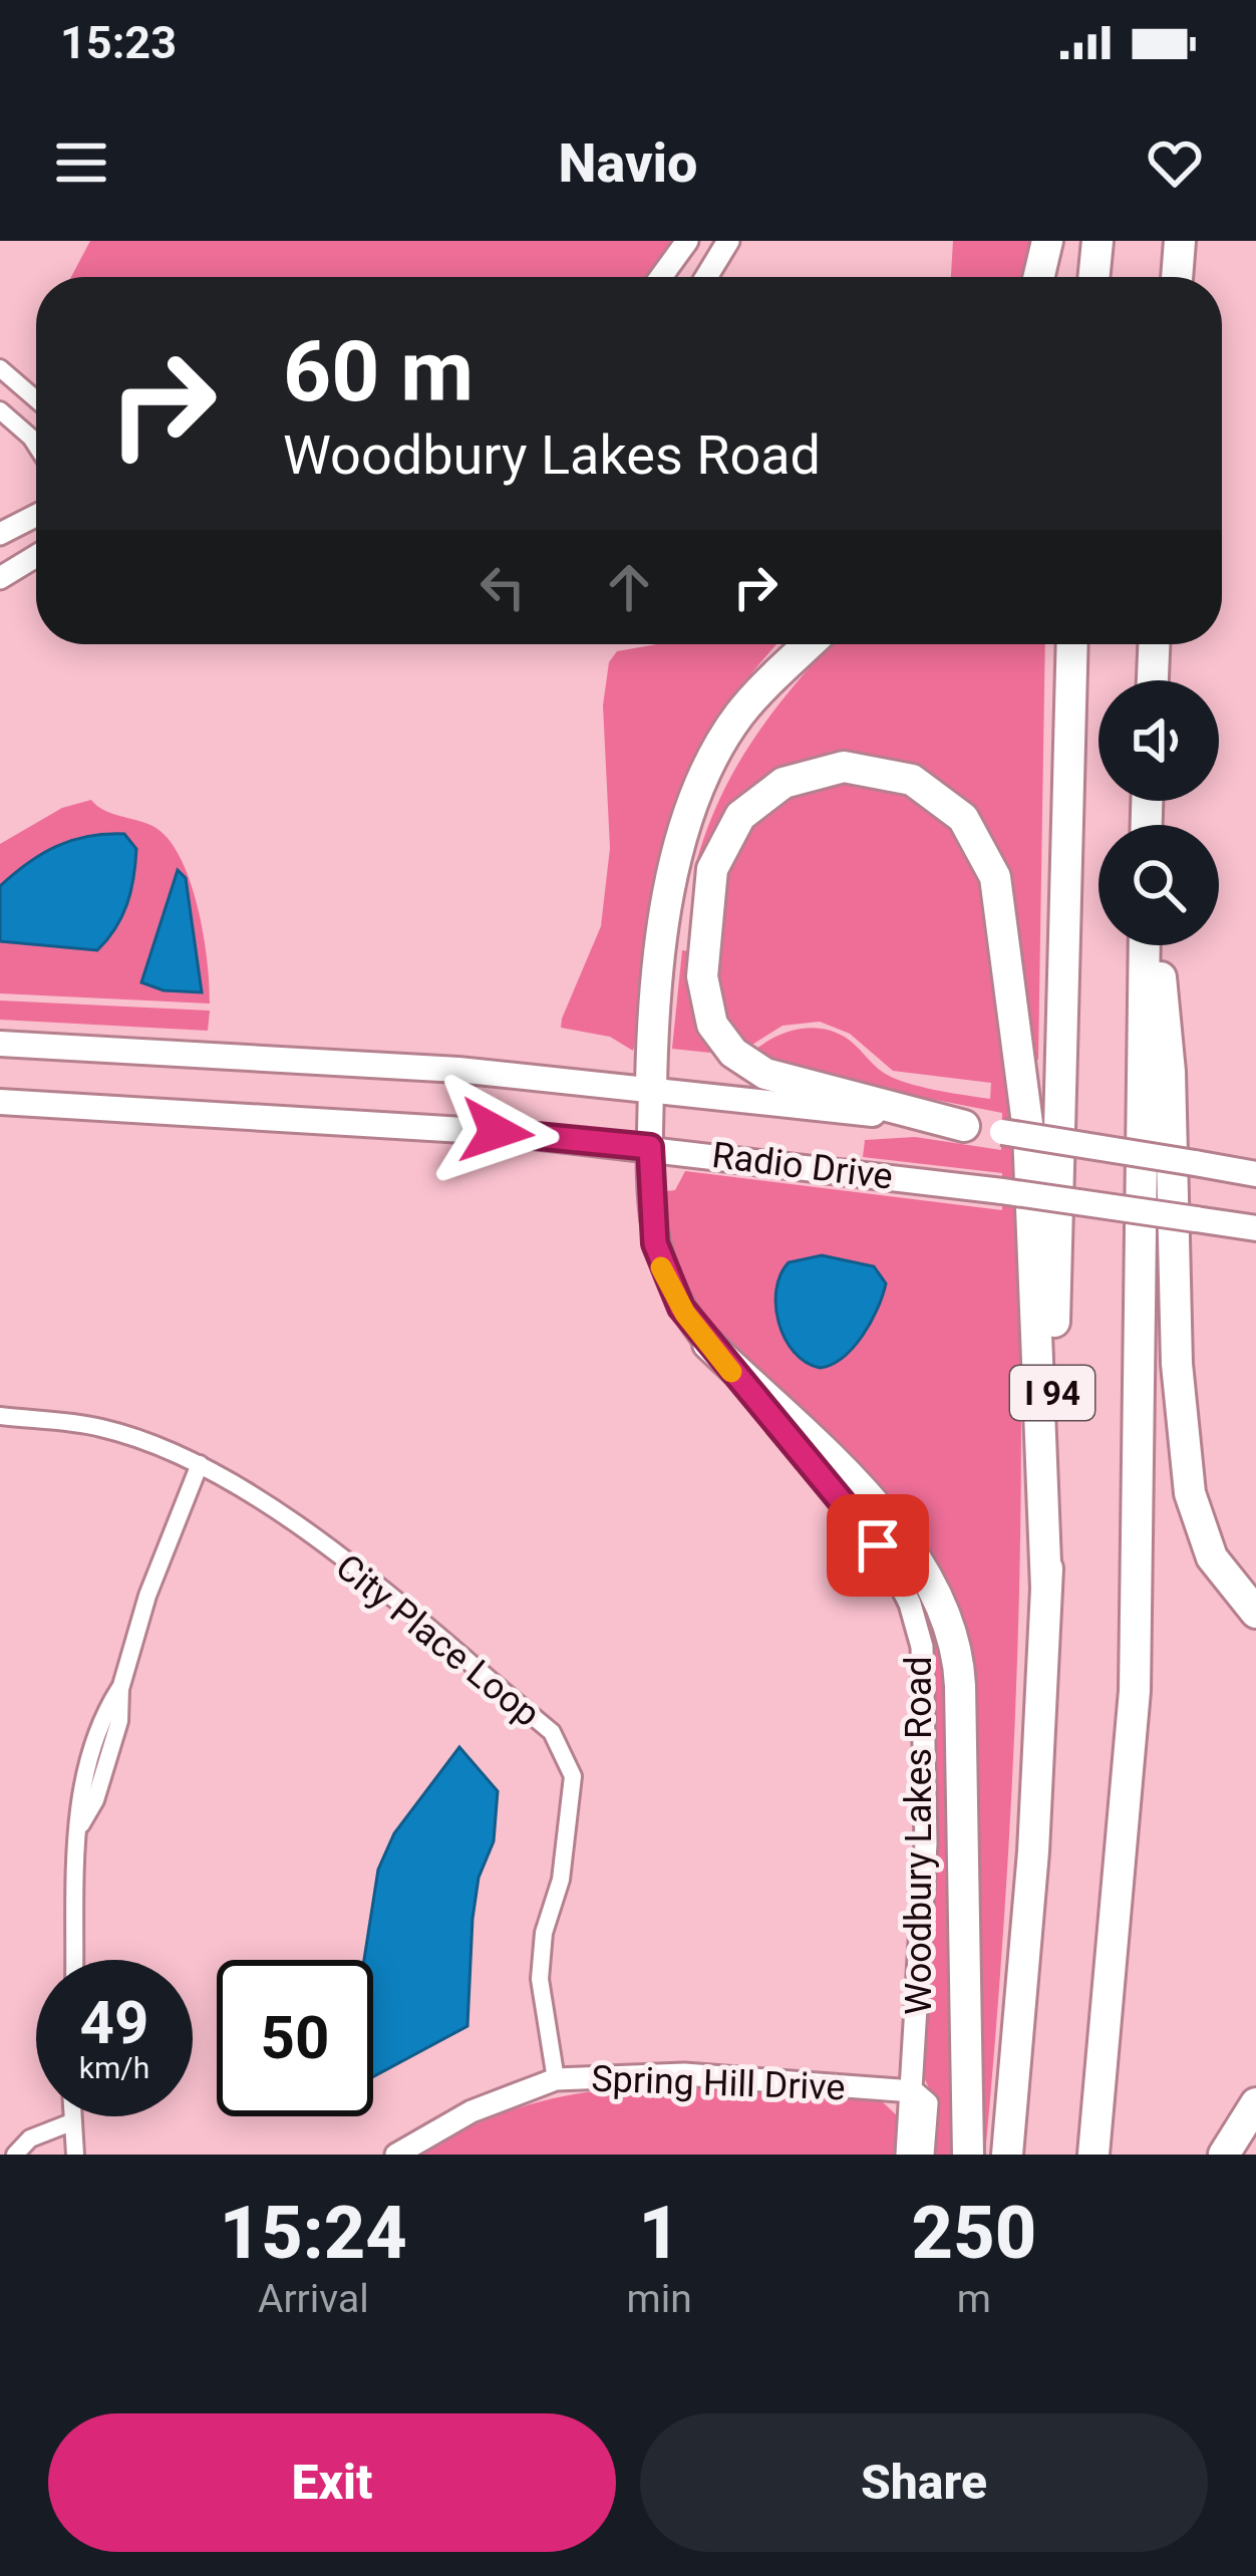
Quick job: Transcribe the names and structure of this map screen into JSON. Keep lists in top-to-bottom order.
{
  "streets": {
    "highway": ["I 94"],
    "main road": ["Radio Drive", "Woodbury Lakes Road"],
    "street": ["City Place Loop", "Spring Hill Drive"]
  },
  "crossings": [
    ["Radio Drive", "Woodbury Lakes Road"],
    ["City Place Loop", "Spring Hill Drive"],
    ["Woodbury Lakes Road", "Spring Hill Drive"]
  ],
  "page": {
    "status": "15:23",
    "header": "Navio",
    "turn": ["60 m", "Woodbury Lakes Road"],
    "speed": "49 km/h",
    "limit": "50",
    "eta": [
      "15:24",
      "Arrival",
      "1",
      "min",
      "250",
      "m"
    ],
    "buttons": ["Exit", "Share"]
  }
}
